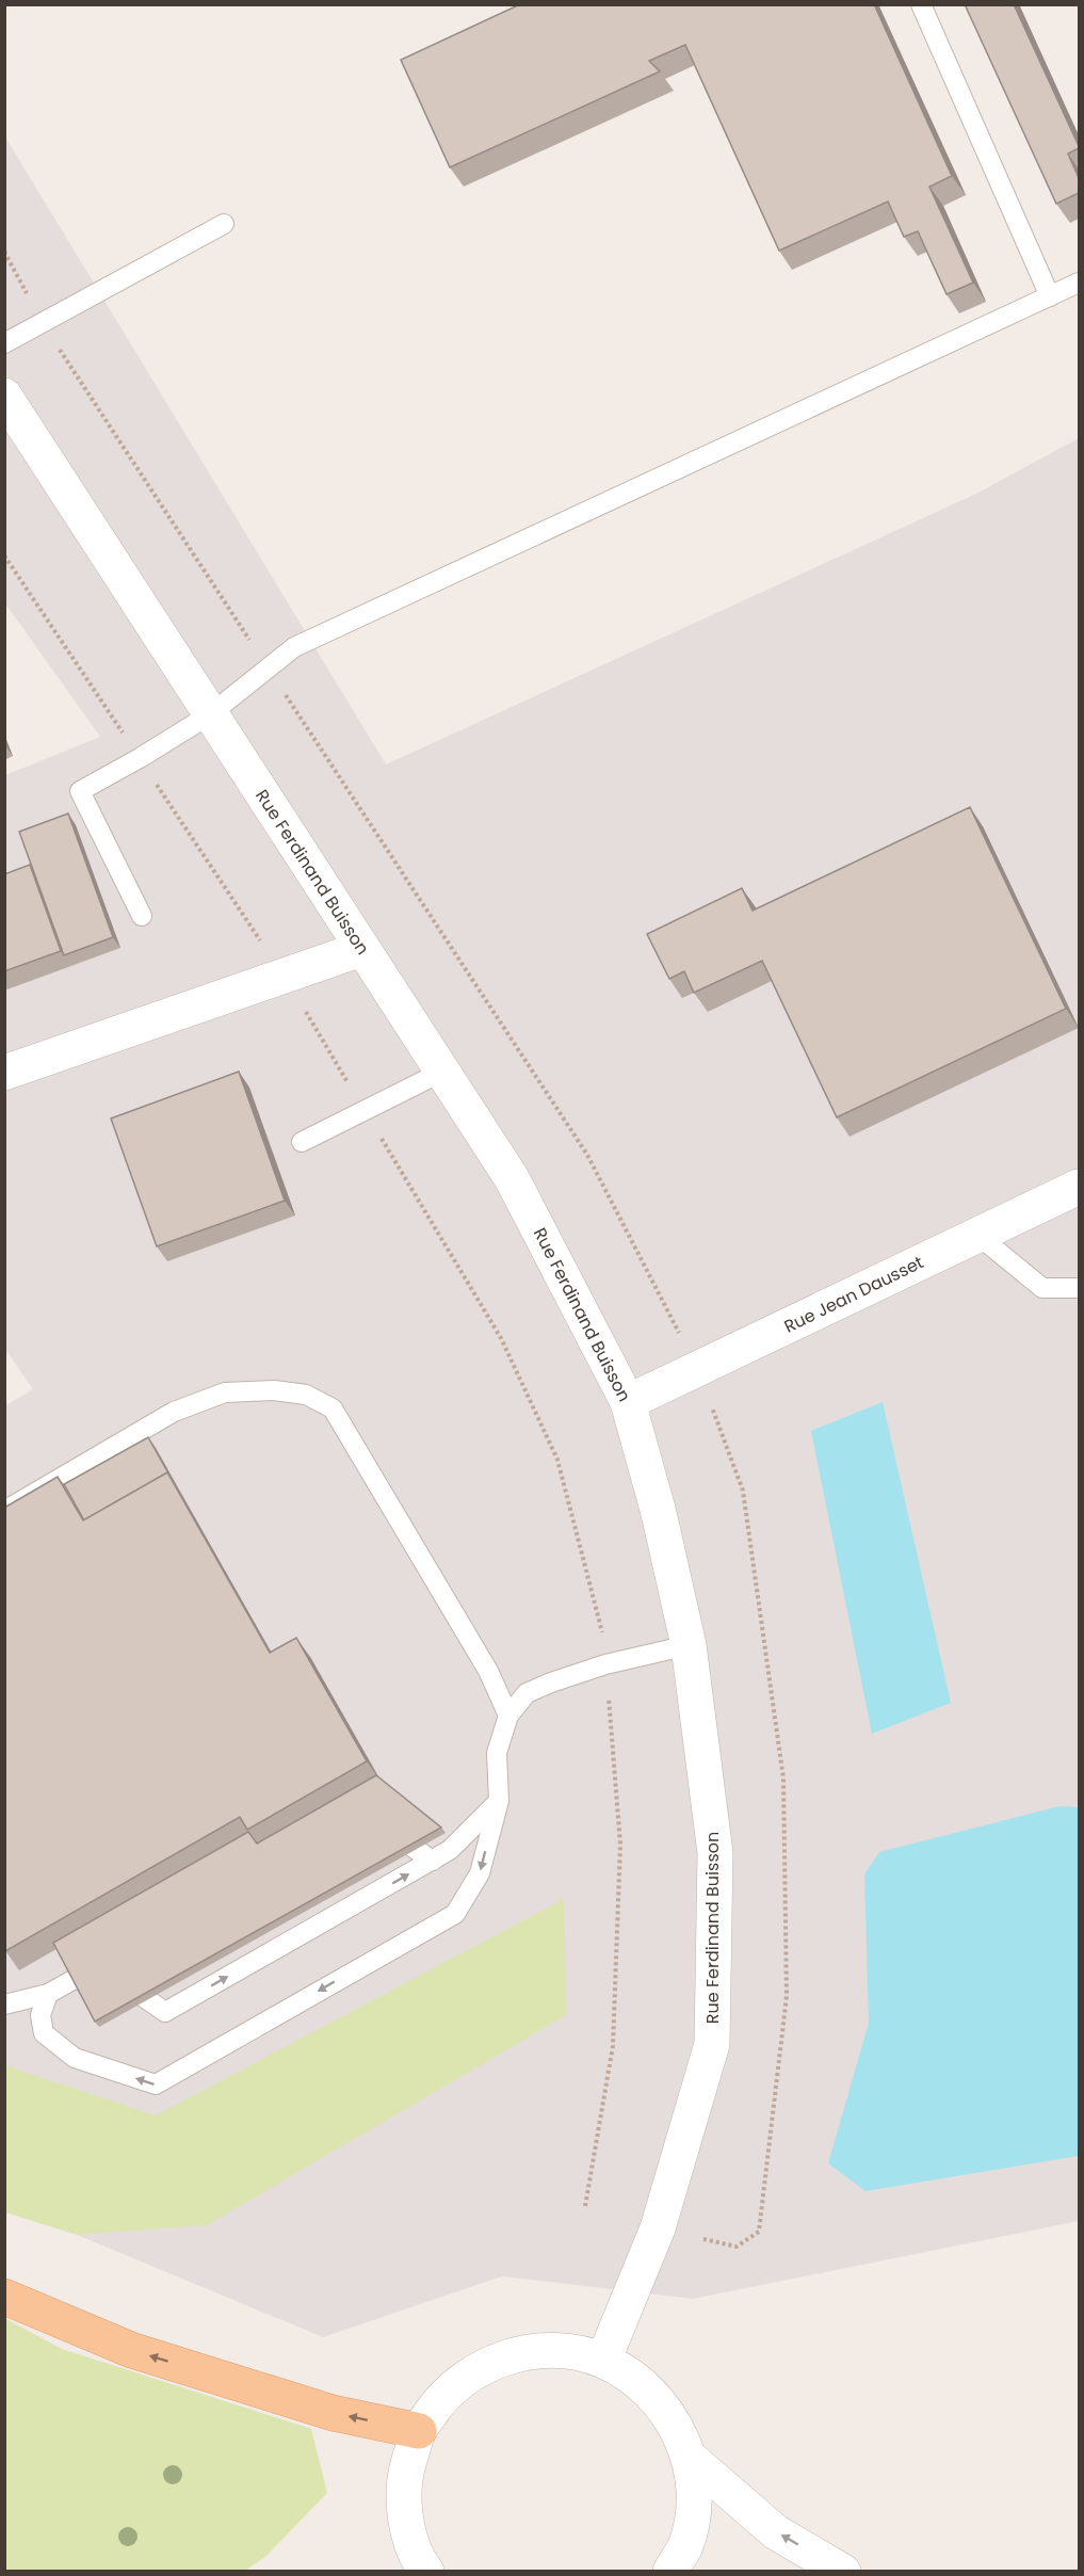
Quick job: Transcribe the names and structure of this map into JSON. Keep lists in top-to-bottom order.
{
  "streets": {
    "street": ["Rue Ferdinand Buisson", "Rue Jean Dausset"]
  },
  "crossings": [
    ["Rue Ferdinand Buisson", "Rue Jean Dausset"]
  ]
}
